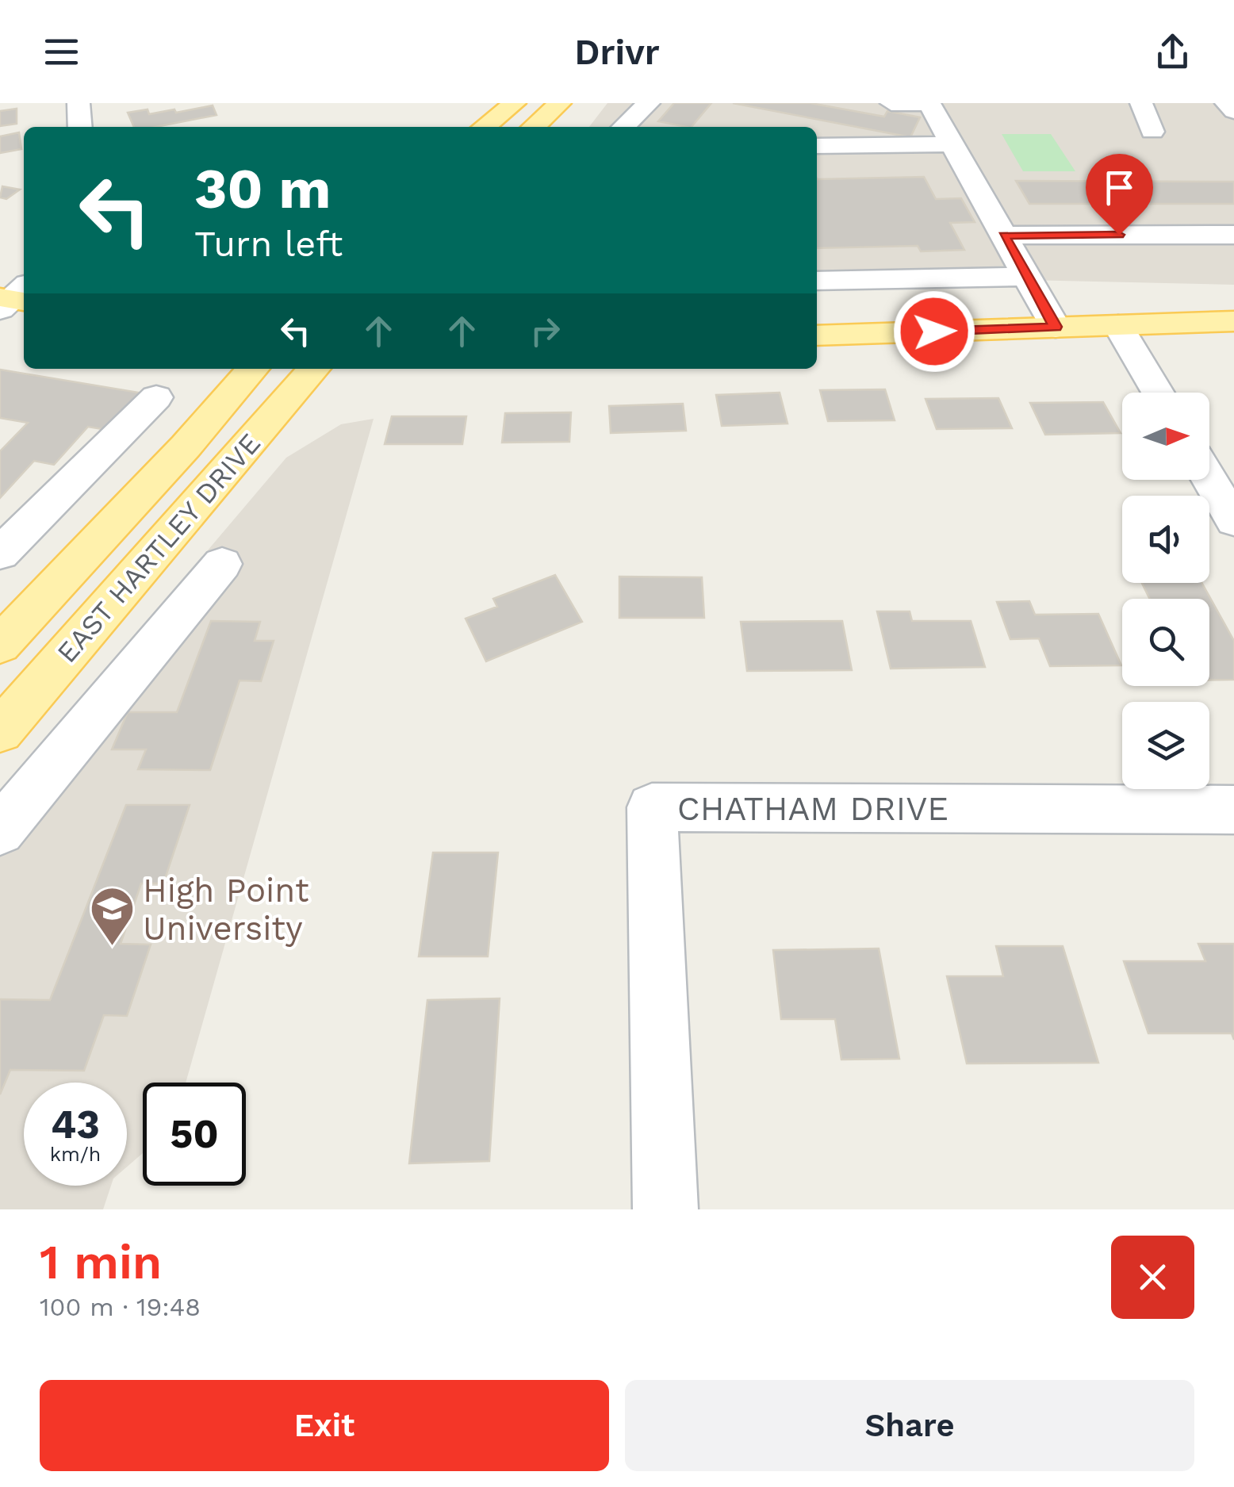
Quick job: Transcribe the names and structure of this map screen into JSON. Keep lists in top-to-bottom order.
{
  "streets": {
    "main road": ["EAST HARTLEY DRIVE"],
    "street": ["CHATHAM DRIVE"]
  },
  "places": {
    "school or university": ["High Point University"]
  },
  "north": "right",
  "page": {
    "header": "Drivr",
    "turn": ["30 m", "Turn left"],
    "speed": "43 km/h",
    "limit": "50",
    "heading": ["1 min", "100 m · 19:48"],
    "buttons": ["Exit", "Share"]
  }
}
